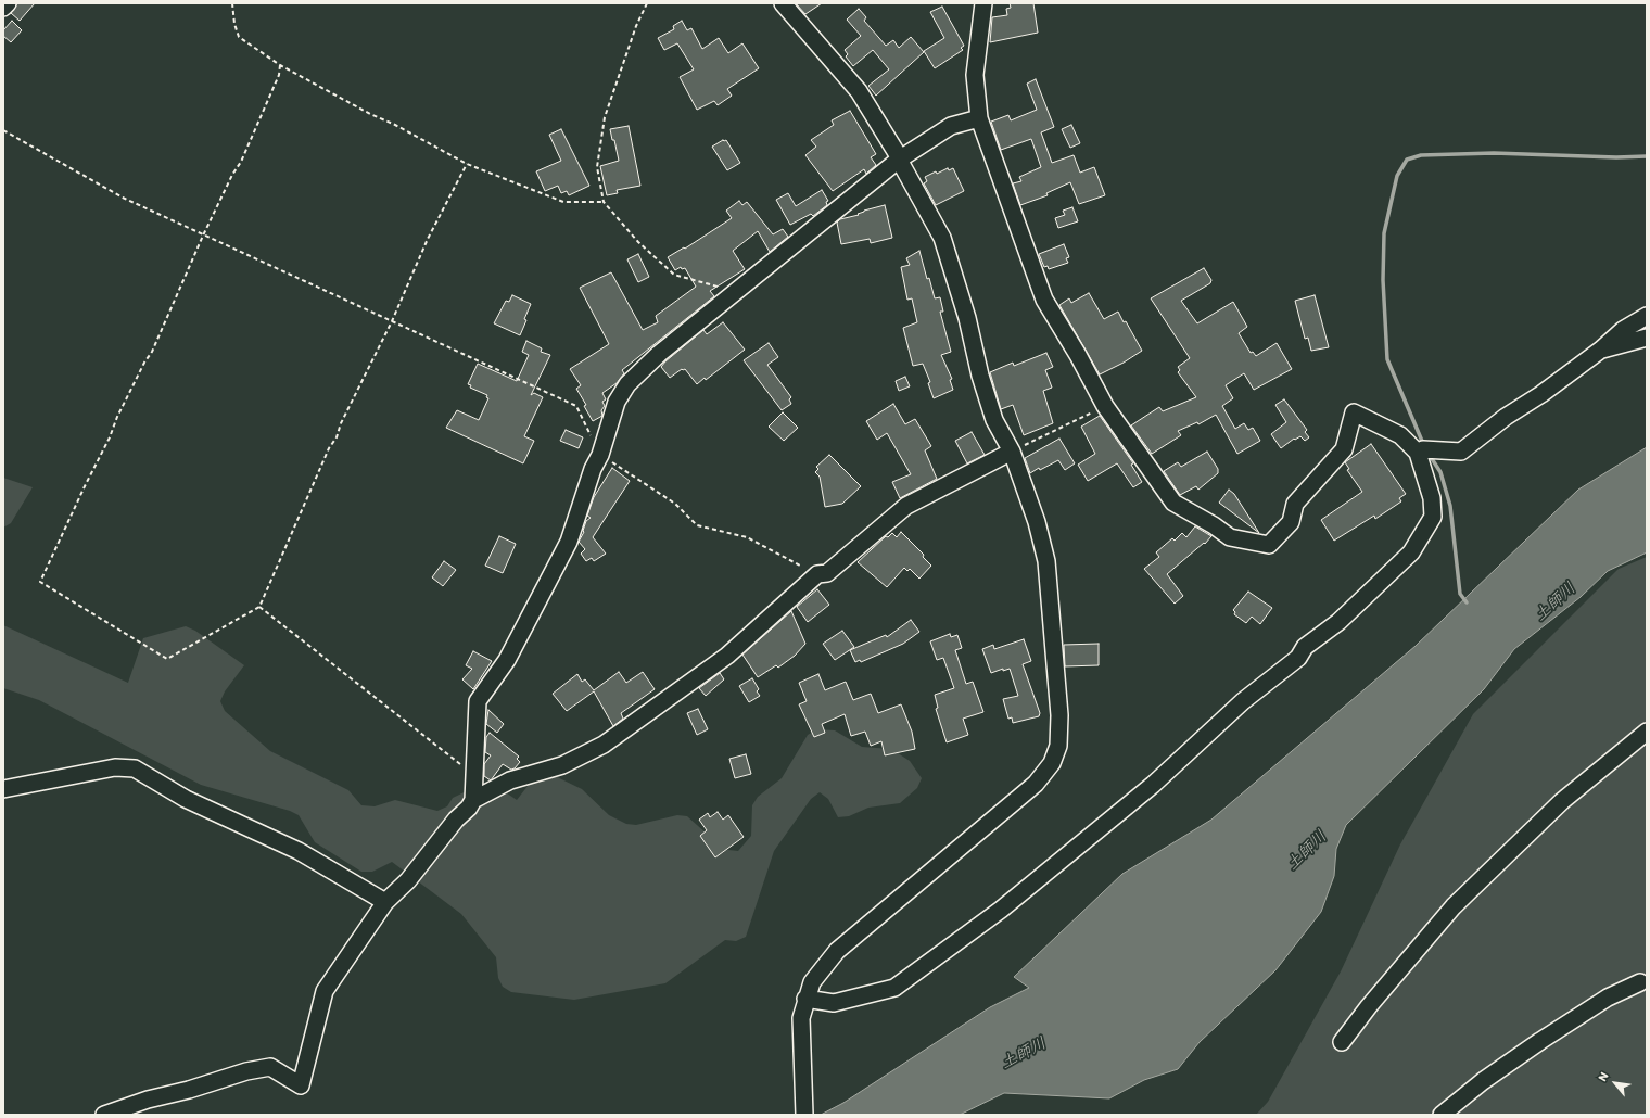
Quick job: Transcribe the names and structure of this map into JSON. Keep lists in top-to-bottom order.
{
  "water": ["土師川"],
  "north": "top left"
}
